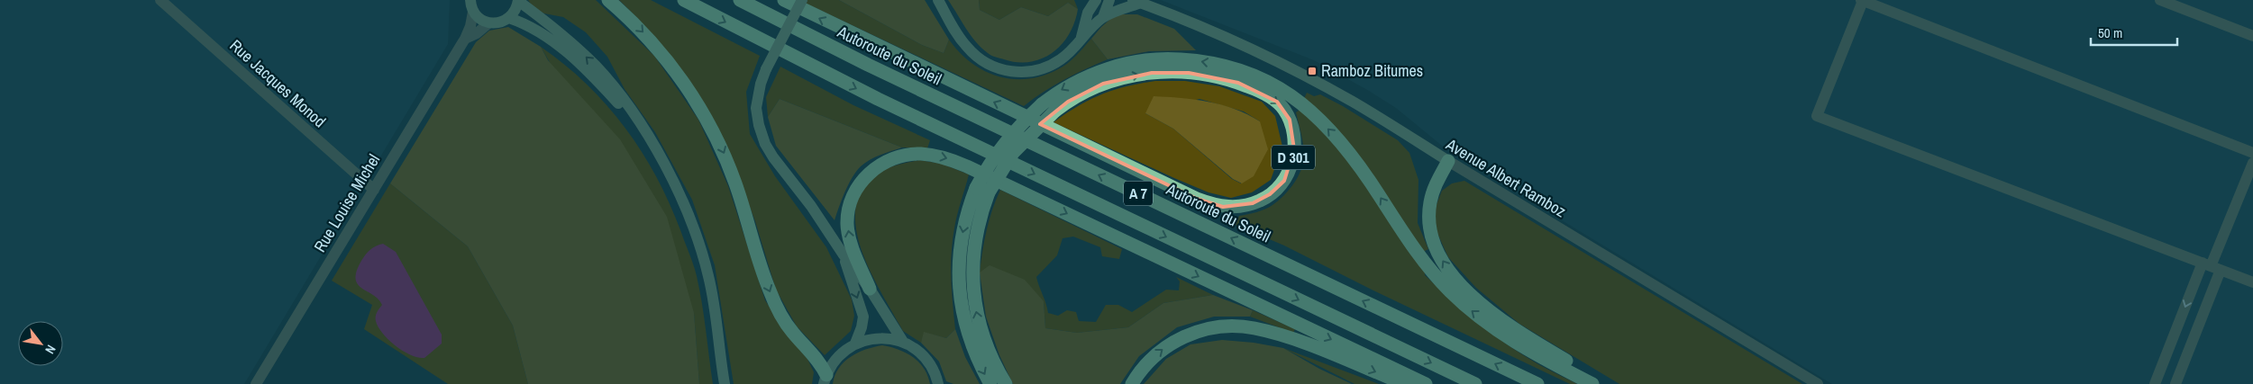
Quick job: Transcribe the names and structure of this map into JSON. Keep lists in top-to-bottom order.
{
  "streets": {
    "highway": ["Autoroute du Soleil", "D 301", "A 7"],
    "main road": ["Avenue Albert Ramboz"],
    "street": ["Rue Jacques Monod", "Rue Louise Michel"]
  },
  "crossings": [
    ["Rue Jacques Monod", "Rue Louise Michel"]
  ],
  "places": {
    "transit": ["Ramboz Bitumes"]
  },
  "scale_bar": "50 m",
  "north": "bottom right"
}
